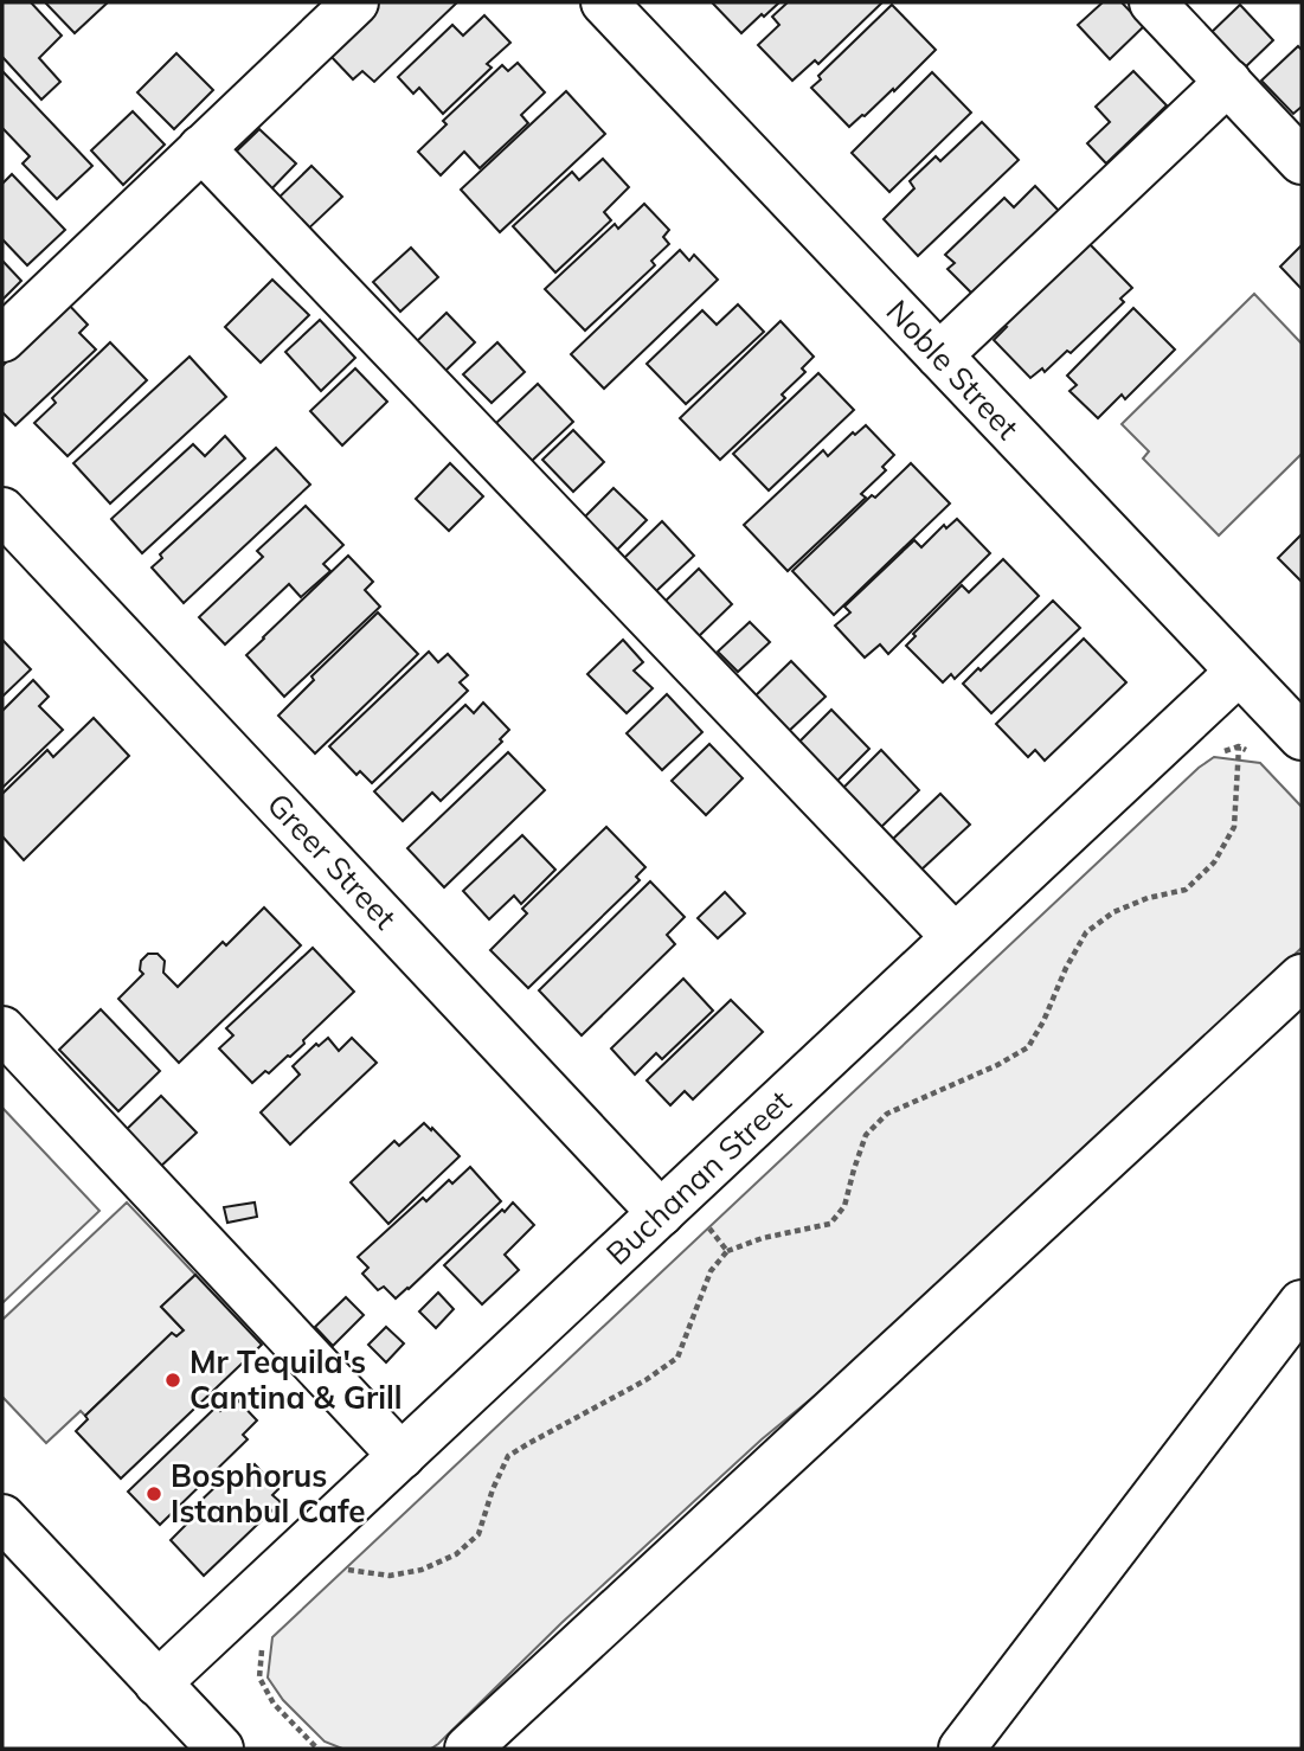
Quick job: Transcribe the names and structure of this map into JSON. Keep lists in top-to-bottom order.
{
  "streets": {
    "main road": ["Noble Street", "Greer Street", "Buchanan Street"]
  },
  "crossings": [
    ["Noble Street", "Buchanan Street"],
    ["Greer Street", "Buchanan Street"]
  ],
  "places": ["Mr Tequila's Cantina & Grill", "Bosphorus Istanbul Cafe"]
}
